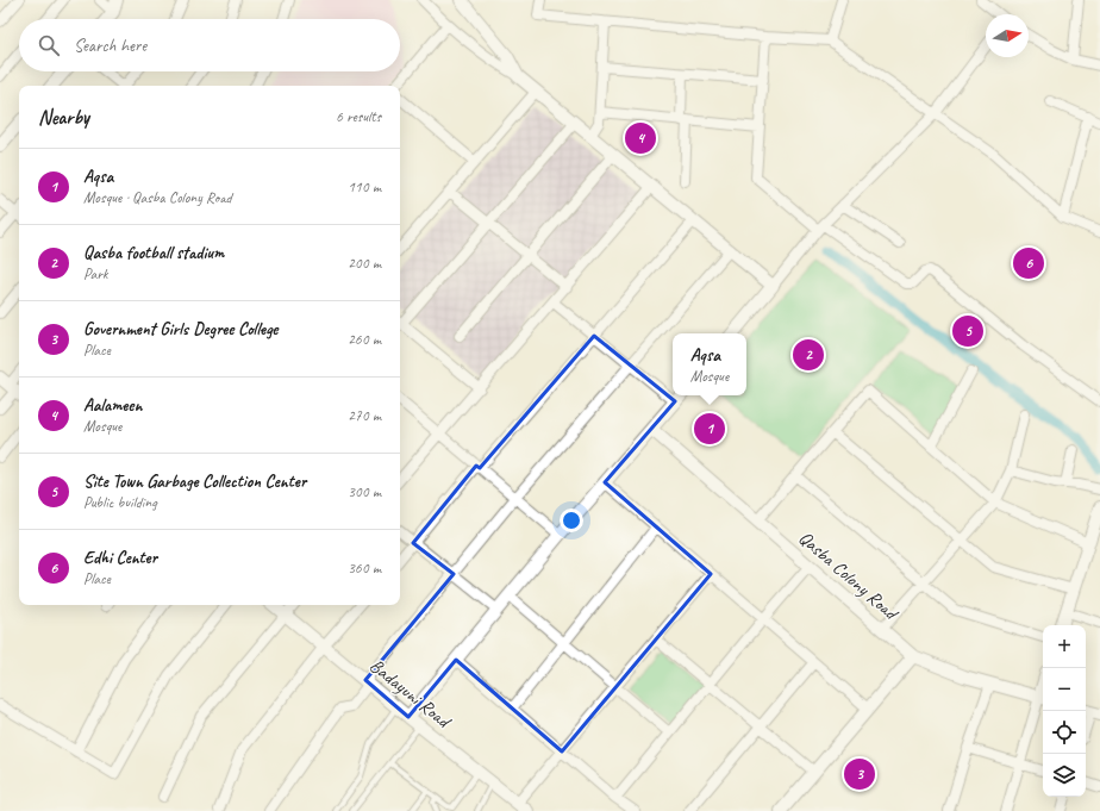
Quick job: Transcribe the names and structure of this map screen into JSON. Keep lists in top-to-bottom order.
{
  "streets": {
    "street": ["Qasba Colony Road", "Badayuni Road"]
  },
  "north": "right",
  "page": {
    "search": "Search here",
    "heading": ["Nearby", "6 results"],
    "pins": [
      "4",
      "6",
      "5",
      "2",
      "1",
      "3"
    ],
    "list": [
      {
        "mark": "1",
        "name": "Aqsa",
        "note": "Mosque · Qasba Colony Road",
        "value": "110 m"
      },
      {
        "mark": "2",
        "name": "Qasba football stadium",
        "note": "Park",
        "value": "200 m"
      },
      {
        "mark": "3",
        "name": "Government Girls Degree College",
        "note": "Place",
        "value": "260 m"
      },
      {
        "mark": "4",
        "name": "Aalameen",
        "note": "Mosque",
        "value": "270 m"
      },
      {
        "mark": "5",
        "name": "Site Town Garbage Collection Center",
        "note": "Public building",
        "value": "300 m"
      },
      {
        "mark": "6",
        "name": "Edhi Center",
        "note": "Place",
        "value": "360 m"
      }
    ],
    "popup": ["Aqsa", "Mosque"],
    "map_buttons": ["+", "−"]
  }
}
